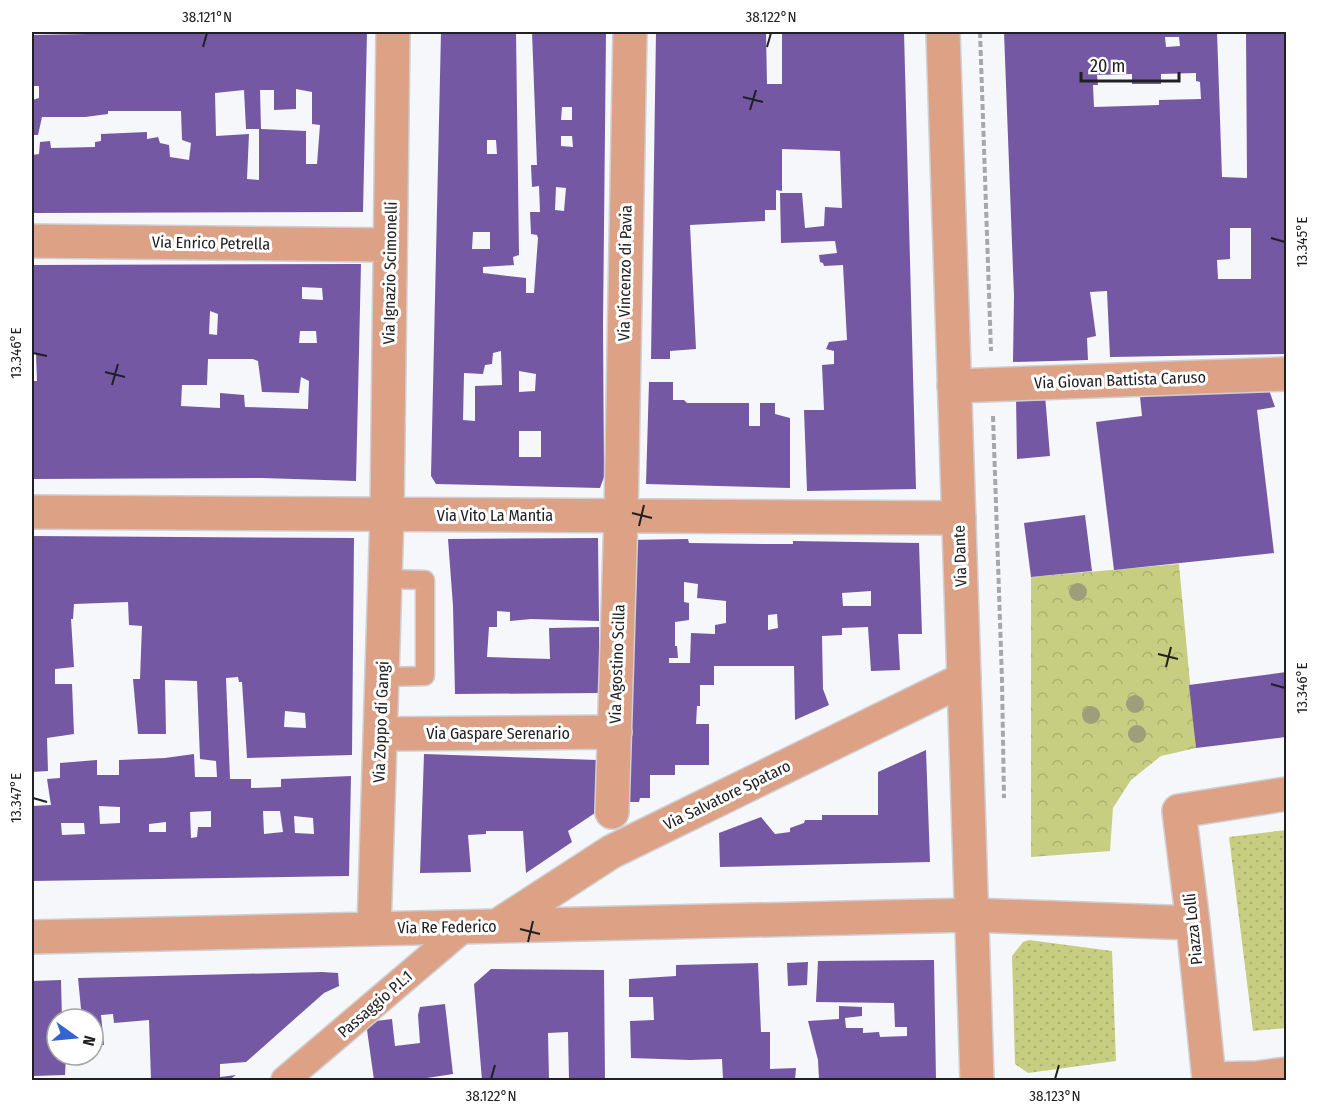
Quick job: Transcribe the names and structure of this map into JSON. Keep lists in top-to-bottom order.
{
  "streets": {
    "street": [
      "Via Enrico Petrella",
      "Via Ignazio Scimonelli",
      "Via Vincenzo di Pavia",
      "Via Giovan Battista Caruso",
      "Via Vito La Mantia",
      "Via Dante",
      "Via Agostino Scilla",
      "Via Zoppo di Gangi",
      "Via Gaspare Serenario",
      "Via Salvatore Spataro",
      "Via Re Federico",
      "Piazza Lolli",
      "Passaggio P.L.1"
    ]
  },
  "crossings": [
    ["Via Enrico Petrella", "Via Ignazio Scimonelli"],
    ["Via Ignazio Scimonelli", "Via Vito La Mantia"],
    ["Via Ignazio Scimonelli", "Via Zoppo di Gangi"],
    ["Via Vincenzo di Pavia", "Via Vito La Mantia"],
    ["Via Vincenzo di Pavia", "Via Agostino Scilla"],
    ["Via Giovan Battista Caruso", "Via Dante"],
    ["Via Vito La Mantia", "Via Dante"],
    ["Via Vito La Mantia", "Via Agostino Scilla"],
    ["Via Vito La Mantia", "Via Zoppo di Gangi"],
    ["Via Dante", "Via Salvatore Spataro"],
    ["Via Dante", "Via Re Federico"],
    ["Via Agostino Scilla", "Via Gaspare Serenario"],
    ["Via Zoppo di Gangi", "Via Gaspare Serenario"],
    ["Via Zoppo di Gangi", "Via Re Federico"],
    ["Via Salvatore Spataro", "Via Re Federico"],
    ["Via Salvatore Spataro", "Passaggio P.L.1"],
    ["Via Re Federico", "Piazza Lolli"],
    ["Via Re Federico", "Passaggio P.L.1"]
  ],
  "scale_bar": "20 m",
  "north": "right",
  "coordinates": [
    "38.121°N",
    "38.122°N",
    "13.345°E",
    "13.346°E",
    "13.347°E",
    "38.123°N"
  ]
}
